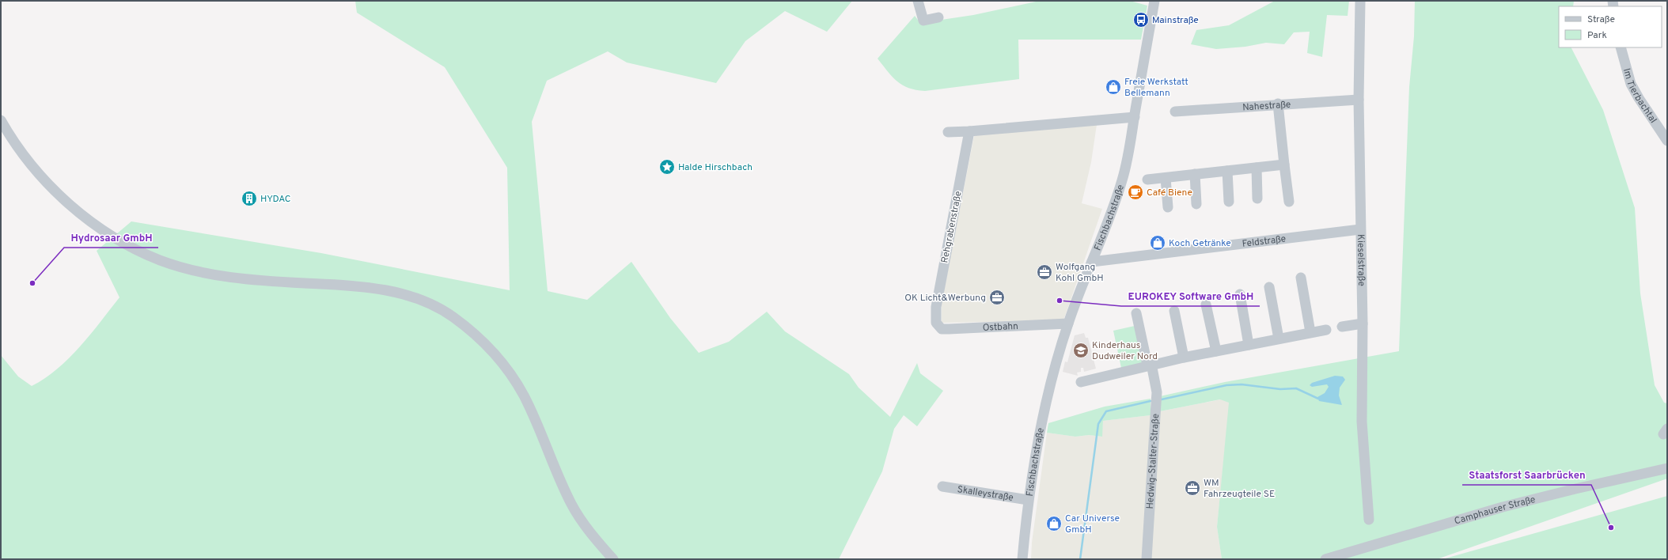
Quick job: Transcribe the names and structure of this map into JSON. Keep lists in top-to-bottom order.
{
  "streets": {
    "street": [
      "Im Tierbachtal",
      "Nahestraße",
      "Fischbachstraße",
      "Rehgrabenstraße",
      "Feldstraße",
      "Kieselstraße",
      "Ostbahn",
      "Hedwig-Stalter-Straße",
      "Skalleystraße",
      "Camphauser Straße"
    ]
  },
  "crossings": [
    ["Nahestraße", "Kieselstraße"],
    ["Fischbachstraße", "Feldstraße"],
    ["Fischbachstraße", "Ostbahn"],
    ["Fischbachstraße", "Skalleystraße"],
    ["Rehgrabenstraße", "Ostbahn"],
    ["Feldstraße", "Kieselstraße"]
  ],
  "places": {
    "bus stop": ["Mainstraße"],
    "shop": ["Freie Werkstatt Bellemann", "Koch Getränke", "Car Universe GmbH"],
    "place": ["Halde Hirschbach"],
    "cafe": ["Café Biene"],
    "building": ["HYDAC"],
    "office": ["Wolfgang Kohl GmbH", "OK Licht&Werbung", "WM Fahrzeugteile SE"],
    "other": ["Hydrosaar GmbH", "EUROKEY Software GmbH", "Staatsforst Saarbrücken"],
    "school or university": ["Kinderhaus Dudweiler Nord"]
  },
  "legend": ["Straße", "Park"]
}
